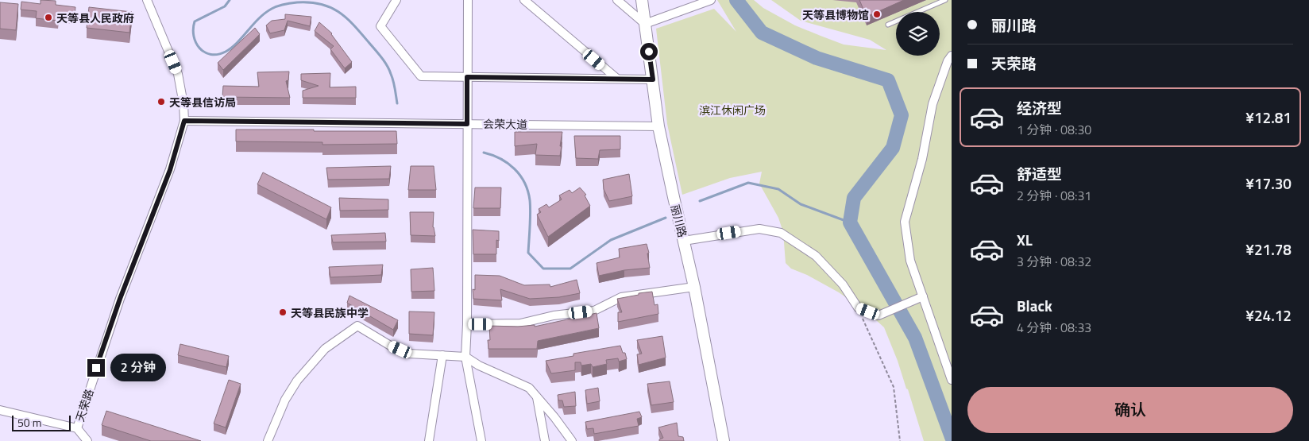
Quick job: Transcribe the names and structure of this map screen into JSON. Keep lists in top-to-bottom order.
{
  "streets": {
    "main road": ["丽川路"],
    "street": ["会荣大道", "天荣路"]
  },
  "crossings": [
    ["会荣大道", "丽川路"],
    ["会荣大道", "天荣路"]
  ],
  "parks": ["滨江休闲广场"],
  "places": [
    "天等县博物馆",
    "天等县人民政府",
    "天等县信访局",
    "天等县民族中学"
  ],
  "scale_bar": "50 m",
  "page": {
    "banner": ["丽川路", "天荣路"],
    "list": [
      {
        "name": "经济型",
        "note": "1 分钟 · 08:30",
        "value": "¥12.81"
      },
      {
        "name": "舒适型",
        "note": "2 分钟 · 08:31",
        "value": "¥17.30"
      },
      {
        "name": "XL",
        "note": "3 分钟 · 08:32",
        "value": "¥21.78"
      },
      {
        "name": "Black",
        "note": "4 分钟 · 08:33",
        "value": "¥24.12"
      }
    ],
    "bubble": "2 分钟",
    "buttons": "确认",
    "scale": "50 m"
  }
}
